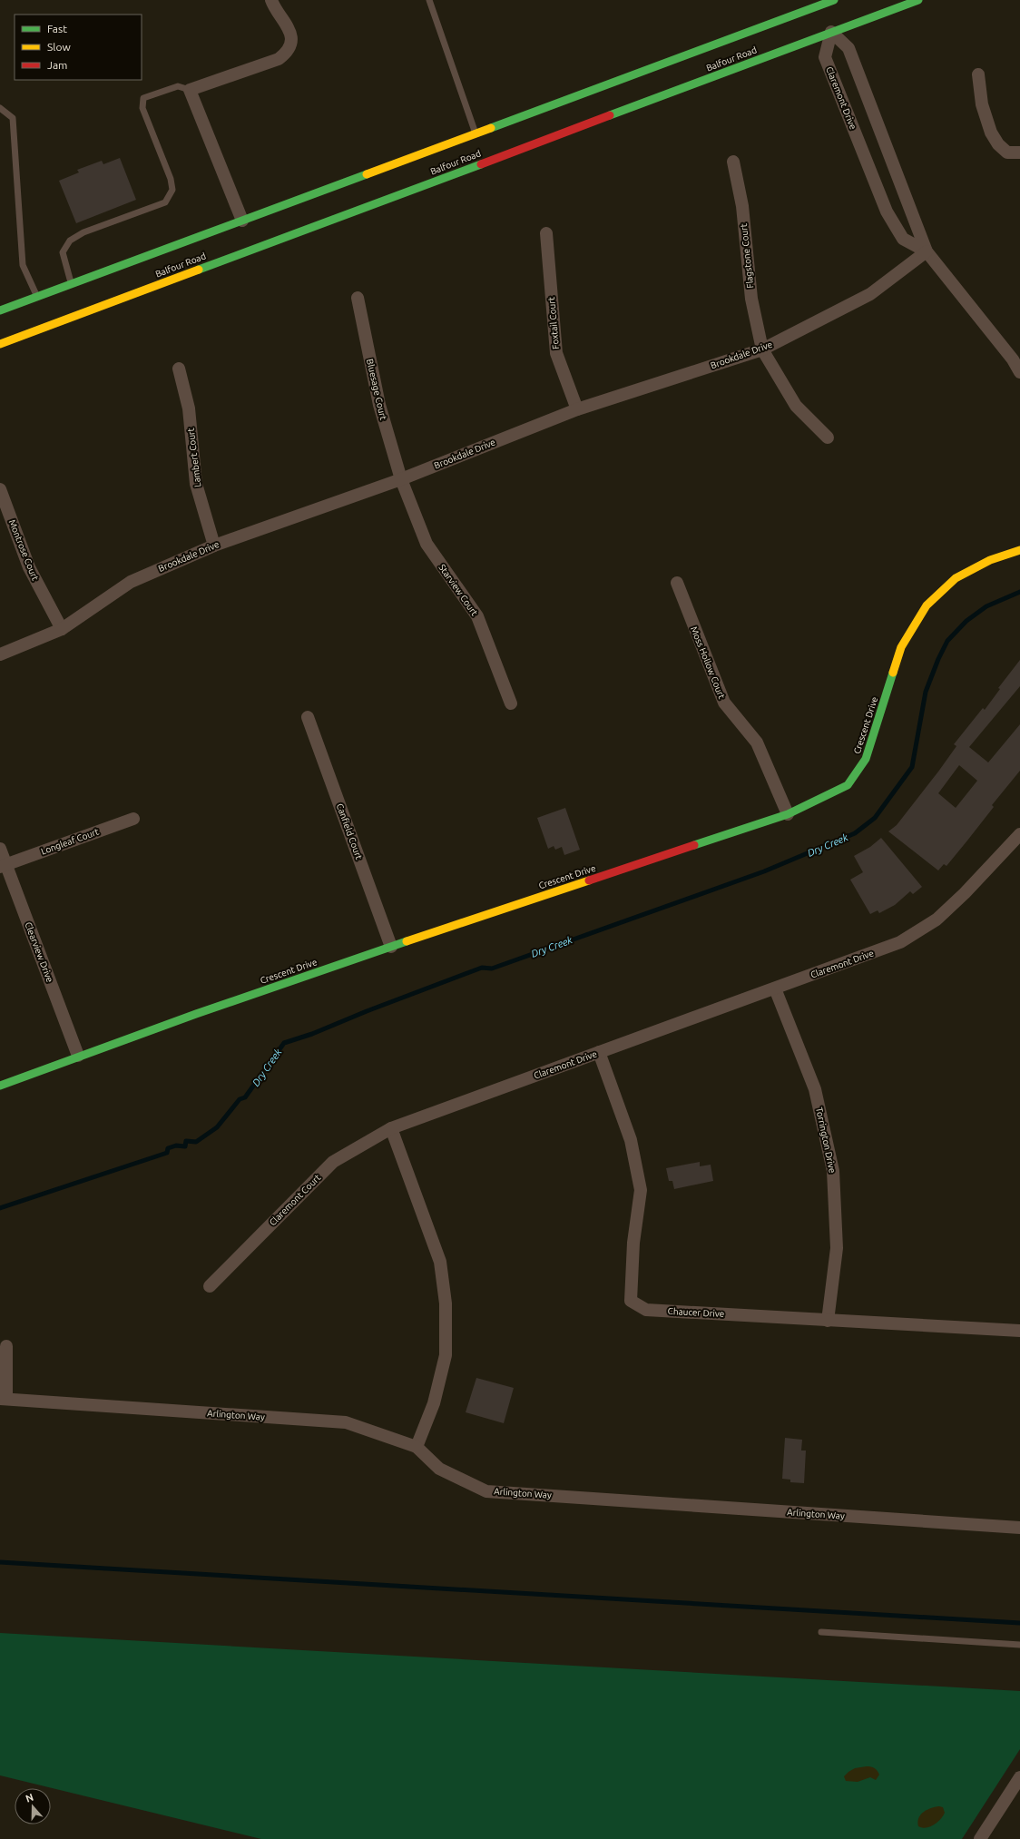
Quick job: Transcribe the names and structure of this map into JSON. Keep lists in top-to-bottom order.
{
  "streets": {
    "main road": ["Balfour Road", "Crescent Drive"],
    "street": [
      "Claremont Drive",
      "Flagstone Court",
      "Foxtail Court",
      "Brookdale Drive",
      "Bluesage Court",
      "Lambert Court",
      "Montrose Court",
      "Starview Court",
      "Moss Hollow Court",
      "Canfield Court",
      "Longleaf Court",
      "Clearview Drive",
      "Torrington Drive",
      "Claremont Court",
      "Chaucer Drive",
      "Arlington Way"
    ]
  },
  "crossings": [
    ["Balfour Road", "Claremont Drive"],
    ["Claremont Drive", "Brookdale Drive"],
    ["Claremont Drive", "Torrington Drive"],
    ["Claremont Drive", "Claremont Court"],
    ["Claremont Drive", "Chaucer Drive"],
    ["Flagstone Court", "Brookdale Drive"],
    ["Foxtail Court", "Brookdale Drive"],
    ["Brookdale Drive", "Bluesage Court"],
    ["Brookdale Drive", "Lambert Court"],
    ["Brookdale Drive", "Montrose Court"],
    ["Brookdale Drive", "Starview Court"],
    ["Bluesage Court", "Starview Court"],
    ["Moss Hollow Court", "Crescent Drive"],
    ["Crescent Drive", "Canfield Court"],
    ["Crescent Drive", "Clearview Drive"],
    ["Longleaf Court", "Clearview Drive"],
    ["Torrington Drive", "Chaucer Drive"]
  ],
  "water": ["Dry Creek"],
  "legend": ["Fast", "Slow", "Jam"],
  "north": "top"
}
